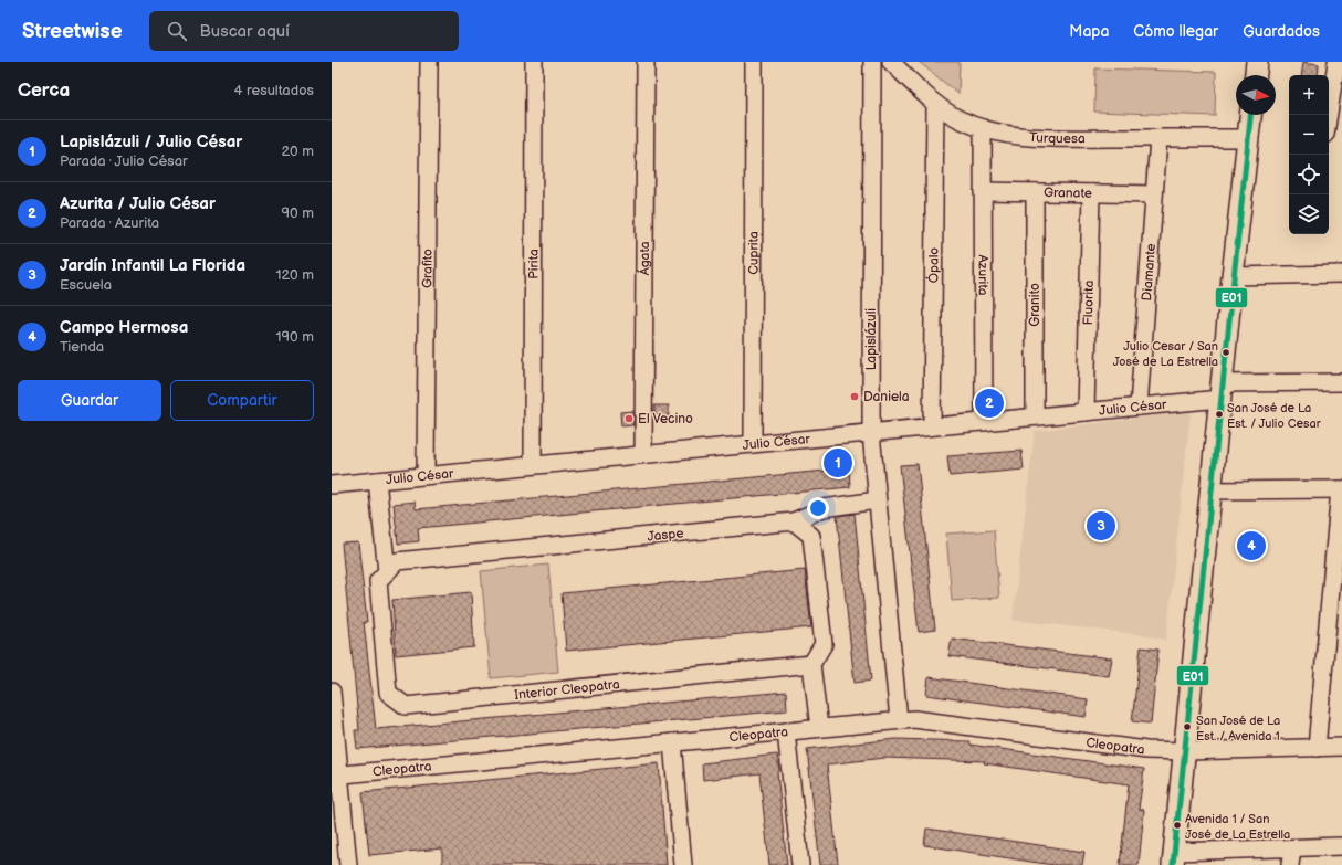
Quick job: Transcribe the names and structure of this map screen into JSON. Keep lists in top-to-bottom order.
{
  "streets": {
    "street": [
      "Turquesa",
      "Granate",
      "Cuprita",
      "Ágata",
      "Pirita",
      "Ópalo",
      "Grafito",
      "Diamante",
      "Azurita",
      "Fluorita",
      "Granito",
      "Lapislázuli",
      "Julio César",
      "Jaspe",
      "Interior Cleopatra",
      "Cleopatra"
    ]
  },
  "crossings": [
    ["Turquesa", "Ópalo"],
    ["Turquesa", "Diamante"],
    ["Turquesa", "Azurita"],
    ["Granate", "Diamante"],
    ["Granate", "Azurita"],
    ["Granate", "Fluorita"],
    ["Granate", "Granito"],
    ["Cuprita", "Julio César"],
    ["Ágata", "Julio César"],
    ["Pirita", "Julio César"],
    ["Ópalo", "Julio César"],
    ["Grafito", "Julio César"],
    ["Diamante", "Julio César"],
    ["Azurita", "Julio César"],
    ["Fluorita", "Julio César"],
    ["Granito", "Julio César"],
    ["Lapislázuli", "Julio César"],
    ["Lapislázuli", "Jaspe"],
    ["Lapislázuli", "Cleopatra"],
    ["Jaspe", "Interior Cleopatra"]
  ],
  "places": [
    "Julio Cesar / San José de La Estrella",
    "Daniela",
    "San José de La Est. / Julio Cesar",
    "El Vecino",
    "San José de La Est. / Avenida 1",
    "Avenida 1 / San José de La Estrella"
  ],
  "lines": ["transit line E01"],
  "north": "right",
  "page": {
    "header": "Streetwise",
    "search": "Buscar aquí",
    "nav": ["Mapa", "Cómo llegar", "Guardados"],
    "heading": ["Cerca", "4 resultados"],
    "map_buttons": ["+", "−"],
    "list": [
      {
        "mark": "1",
        "name": "Lapislázuli / Julio César",
        "note": "Parada · Julio César",
        "value": "20 m"
      },
      {
        "mark": "2",
        "name": "Azurita / Julio César",
        "note": "Parada · Azurita",
        "value": "90 m"
      },
      {
        "mark": "3",
        "name": "Jardín Infantil La Florida",
        "note": "Escuela",
        "value": "120 m"
      },
      {
        "mark": "4",
        "name": "Campo Hermosa",
        "note": "Tienda",
        "value": "190 m"
      }
    ],
    "buttons": ["Guardar", "Compartir"],
    "pins": [
      "2",
      "1",
      "3",
      "4"
    ]
  }
}
